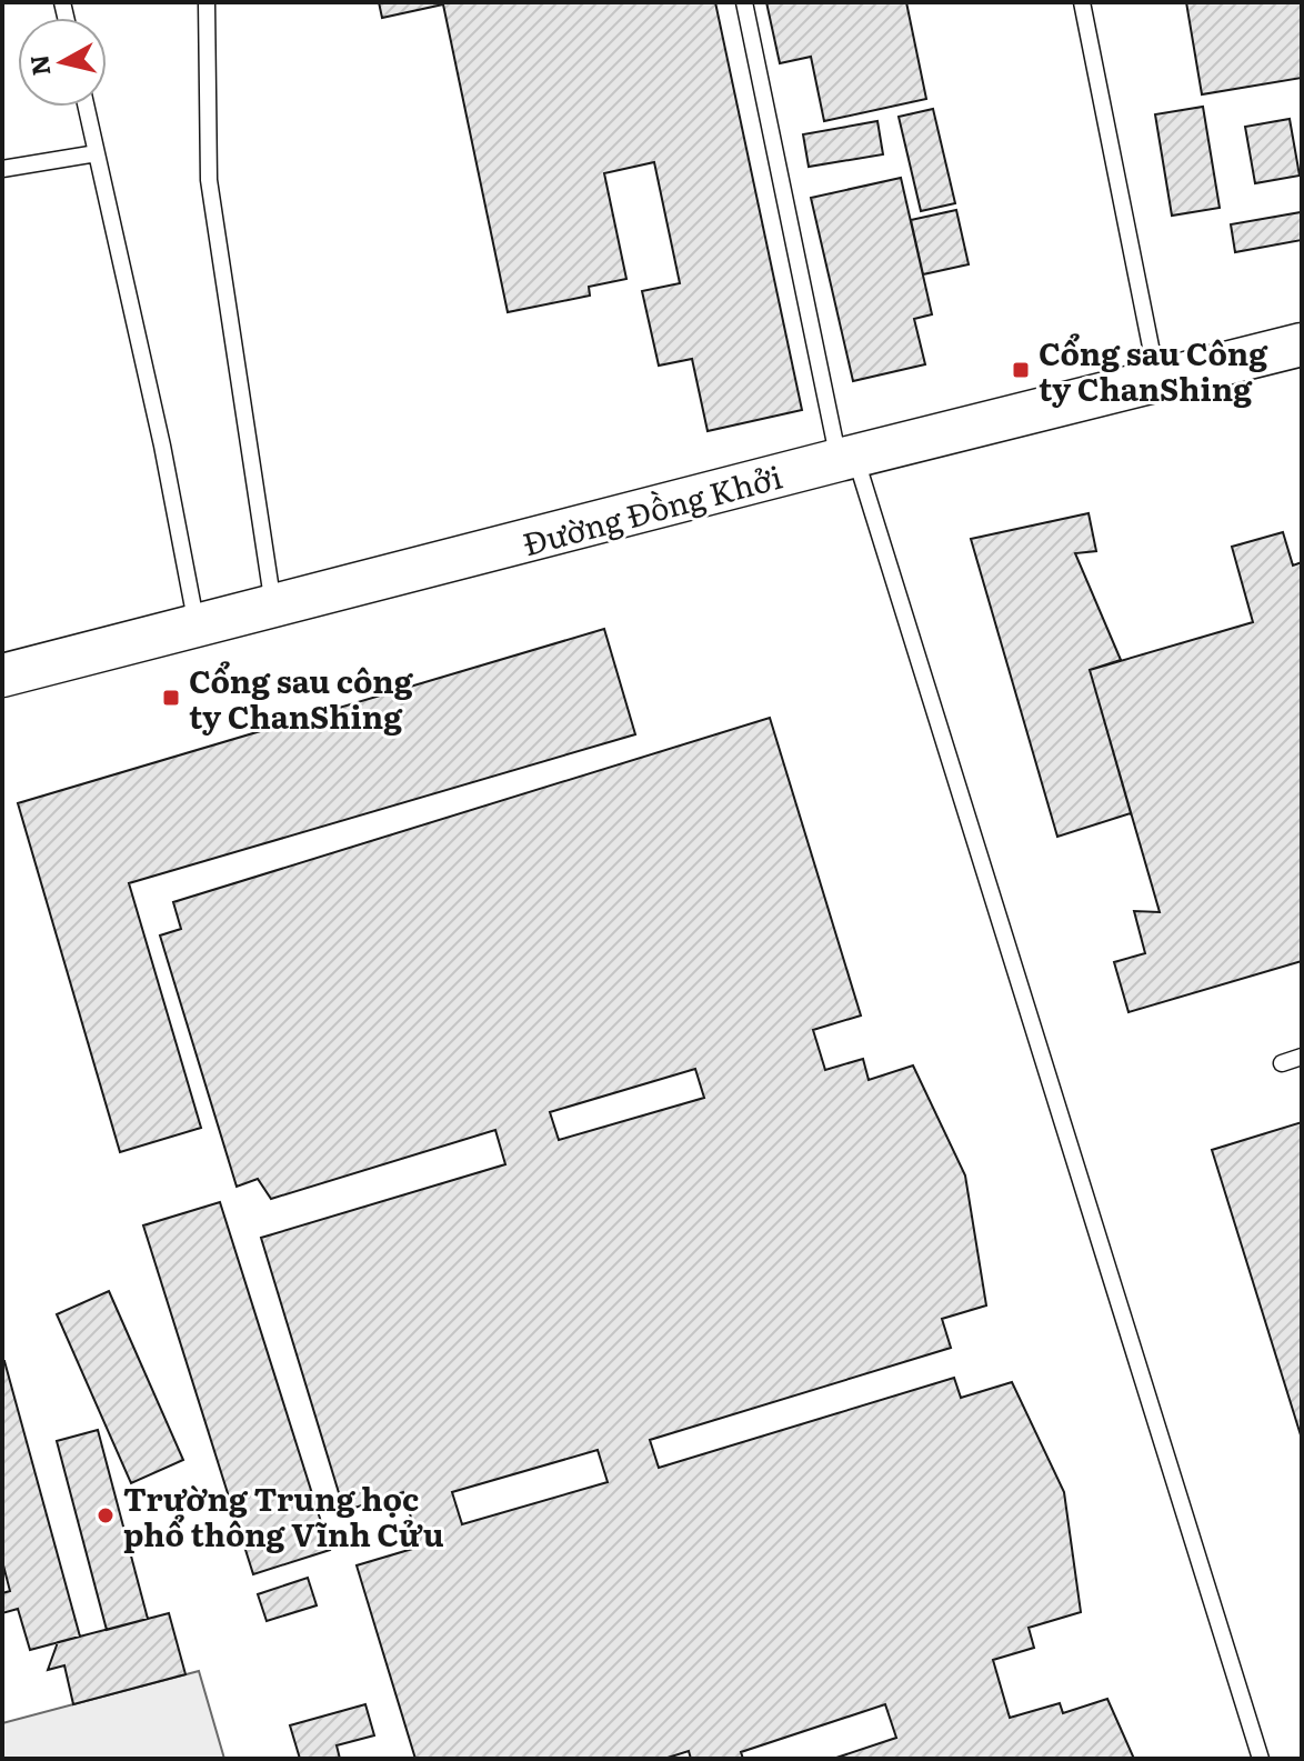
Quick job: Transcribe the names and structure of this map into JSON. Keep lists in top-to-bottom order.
{
  "streets": {
    "main road": ["Đường Đồng Khởi"]
  },
  "places": {
    "transit": ["Cổng sau Công ty ChanShing", "Cổng sau công ty ChanShing"],
    "other": ["Trường Trung học phổ thông Vĩnh Cửu"]
  },
  "north": "left"
}
